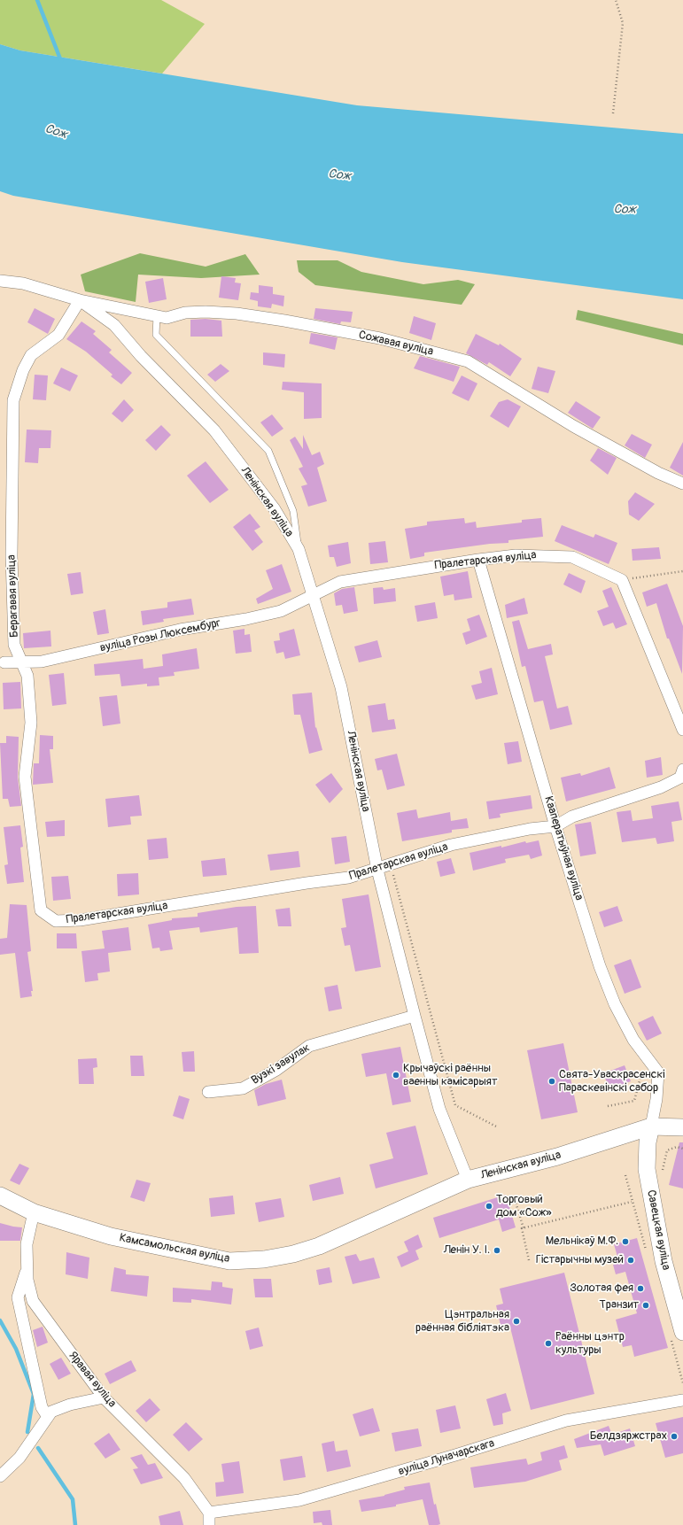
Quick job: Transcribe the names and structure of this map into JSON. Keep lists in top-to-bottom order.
{
  "streets": {
    "main road": ["Ленінская вуліца", "Савецкая вуліца", "Камсамольская вуліца"],
    "street": [
      "Сожавая вуліца",
      "Пралетарская вуліца",
      "Берагавая вуліца",
      "вуліца Розы Люксембург",
      "Кааператыўная вуліца",
      "Вузкі завулак",
      "Яравая вуліца",
      "вуліца Луначарскага"
    ]
  },
  "crossings": [
    ["Сожавая вуліца", "Ленінская вуліца"],
    ["Сожавая вуліца", "Берагавая вуліца"],
    ["Ленінская вуліца", "Пралетарская вуліца"],
    ["Ленінская вуліца", "Берагавая вуліца"],
    ["Ленінская вуліца", "вуліца Розы Люксембург"],
    ["Ленінская вуліца", "Кааператыўная вуліца"],
    ["Ленінская вуліца", "Вузкі завулак"],
    ["Ленінская вуліца", "Савецкая вуліца"],
    ["Ленінская вуліца", "Камсамольская вуліца"],
    ["Пралетарская вуліца", "Берагавая вуліца"],
    ["Пралетарская вуліца", "вуліца Розы Люксембург"],
    ["Пралетарская вуліца", "Кааператыўная вуліца"],
    ["Берагавая вуліца", "вуліца Розы Люксембург"],
    ["Кааператыўная вуліца", "Савецкая вуліца"],
    ["Камсамольская вуліца", "Яравая вуліца"],
    ["Яравая вуліца", "вуліца Луначарскага"]
  ],
  "water": ["Сож"],
  "places": [
    "Крычаўскі раённы ваенны камісарыят",
    "Свята-Уваскрасенскі Параскевінскі сабор",
    "Торговый дом «Сож»",
    "Мельнікаў М.Ф.",
    "Ленін У. І.",
    "Гістарычны музей",
    "Золотая фея",
    "Транзит",
    "Цэнтральная раённая бібліятэка",
    "Раённы цэнтр культуры",
    "Белдзяржстрах"
  ]
}
